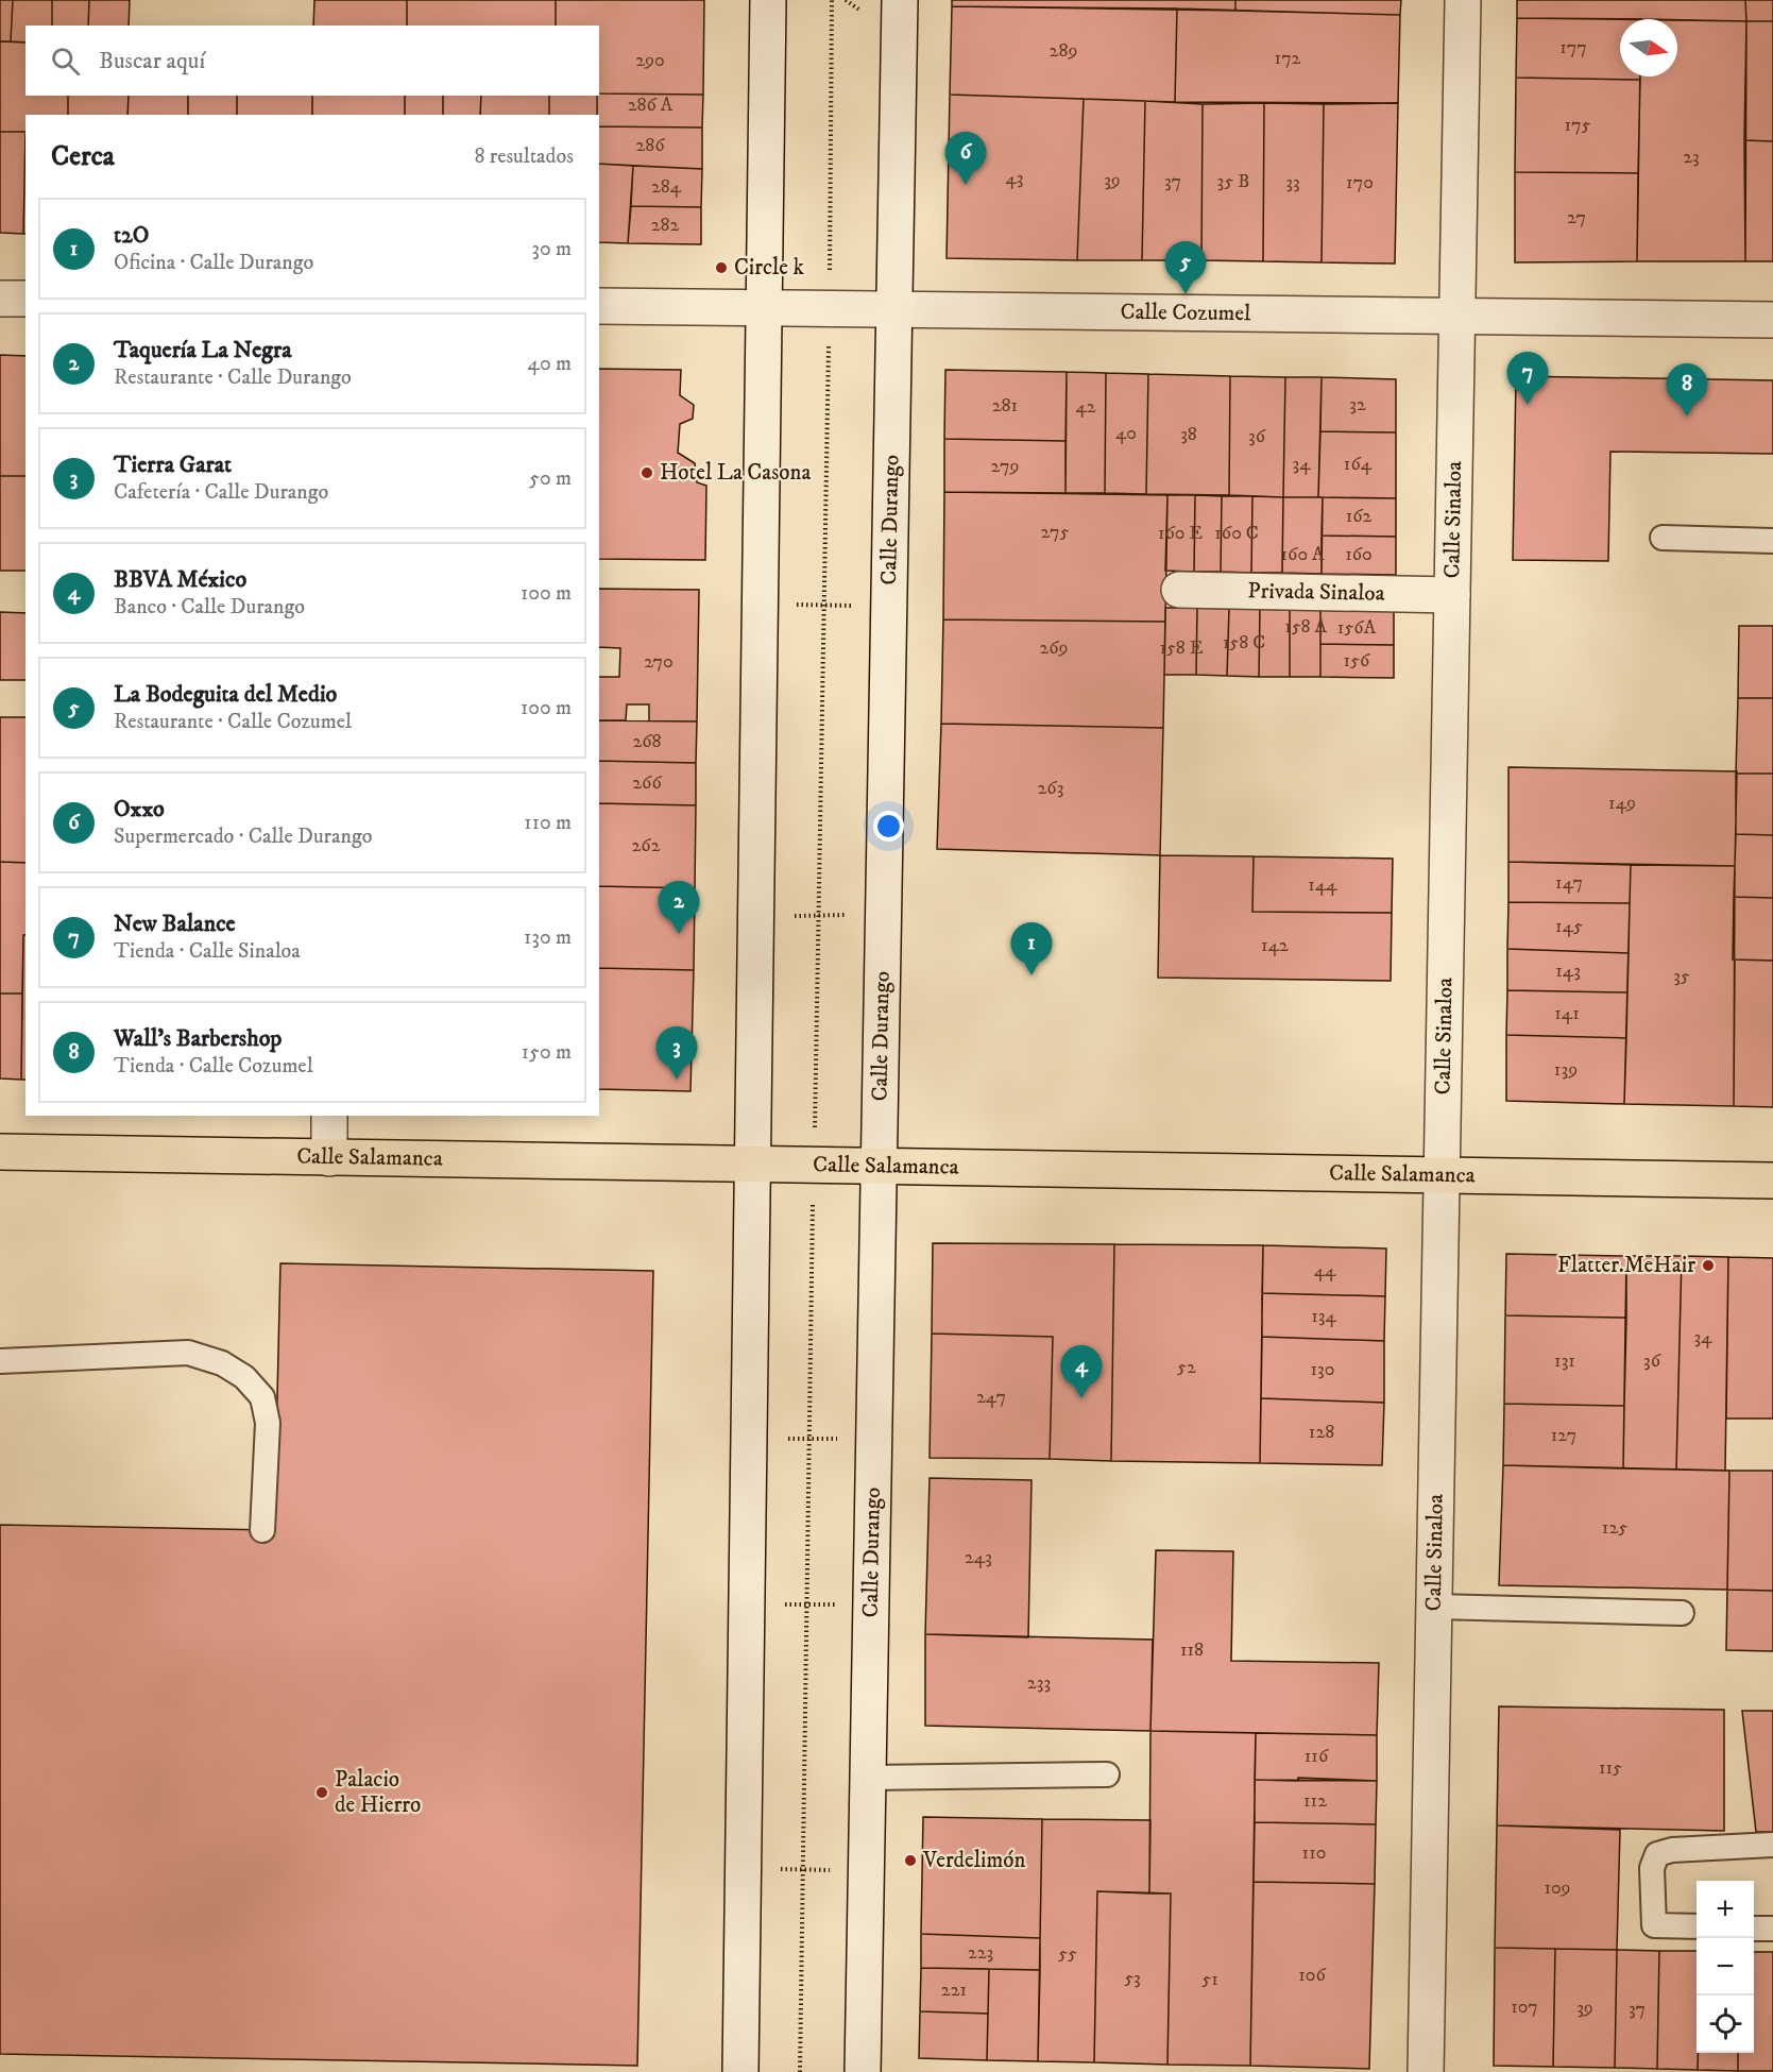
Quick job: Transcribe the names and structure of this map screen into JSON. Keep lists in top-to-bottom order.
{
  "streets": {
    "main road": [
      "Calle Cozumel",
      "Calle Durango",
      "Calle Sinaloa",
      "Privada Sinaloa",
      "Calle Salamanca"
    ]
  },
  "crossings": [
    ["Calle Cozumel", "Calle Durango"],
    ["Calle Cozumel", "Calle Sinaloa"],
    ["Calle Durango", "Calle Salamanca"],
    ["Calle Sinaloa", "Privada Sinaloa"],
    ["Calle Sinaloa", "Calle Salamanca"]
  ],
  "places": [
    "Circle k",
    "Hotel La Casona",
    "Flatter.MeHair",
    "Palacio de Hierro",
    "Verdelimón"
  ],
  "house_numbers": [
    "177",
    "289",
    "172",
    "290",
    "286 A",
    "175",
    "286",
    "23",
    "43",
    "39",
    "37",
    "35 B",
    "33",
    "170",
    "284",
    "27",
    "282",
    "32",
    "281",
    "42",
    "40",
    "38",
    "36",
    "34",
    "164",
    "279",
    "162",
    "275",
    "160 E",
    "160 C",
    "160 A",
    "160",
    "158 A",
    "156A",
    "158 C",
    "269",
    "158 E",
    "156",
    "270",
    "268",
    "266",
    "263",
    "149",
    "262",
    "147",
    "144",
    "145",
    "142",
    "143",
    "35",
    "141",
    "139",
    "44",
    "134",
    "34",
    "131",
    "36",
    "52",
    "130",
    "247",
    "128",
    "127",
    "125",
    "243",
    "118",
    "233",
    "116",
    "115",
    "112",
    "110",
    "109",
    "223",
    "55",
    "106",
    "53",
    "51",
    "221",
    "107",
    "39",
    "37"
  ],
  "north": "right",
  "page": {
    "search": "Buscar aquí",
    "heading": ["Cerca", "8 resultados"],
    "pins": [
      "6",
      "5",
      "7",
      "8",
      "2",
      "1",
      "3",
      "4"
    ],
    "list": [
      {
        "mark": "1",
        "name": "t2O",
        "note": "Oficina · Calle Durango",
        "value": "30 m"
      },
      {
        "mark": "2",
        "name": "Taquería La Negra",
        "note": "Restaurante · Calle Durango",
        "value": "40 m"
      },
      {
        "mark": "3",
        "name": "Tierra Garat",
        "note": "Cafetería · Calle Durango",
        "value": "50 m"
      },
      {
        "mark": "4",
        "name": "BBVA México",
        "note": "Banco · Calle Durango",
        "value": "100 m"
      },
      {
        "mark": "5",
        "name": "La Bodeguita del Medio",
        "note": "Restaurante · Calle Cozumel",
        "value": "100 m"
      },
      {
        "mark": "6",
        "name": "Oxxo",
        "note": "Supermercado · Calle Durango",
        "value": "110 m"
      },
      {
        "mark": "7",
        "name": "New Balance",
        "note": "Tienda · Calle Sinaloa",
        "value": "130 m"
      },
      {
        "mark": "8",
        "name": "Wall's Barbershop",
        "note": "Tienda · Calle Cozumel",
        "value": "150 m"
      }
    ],
    "map_buttons": ["+", "−"]
  }
}
